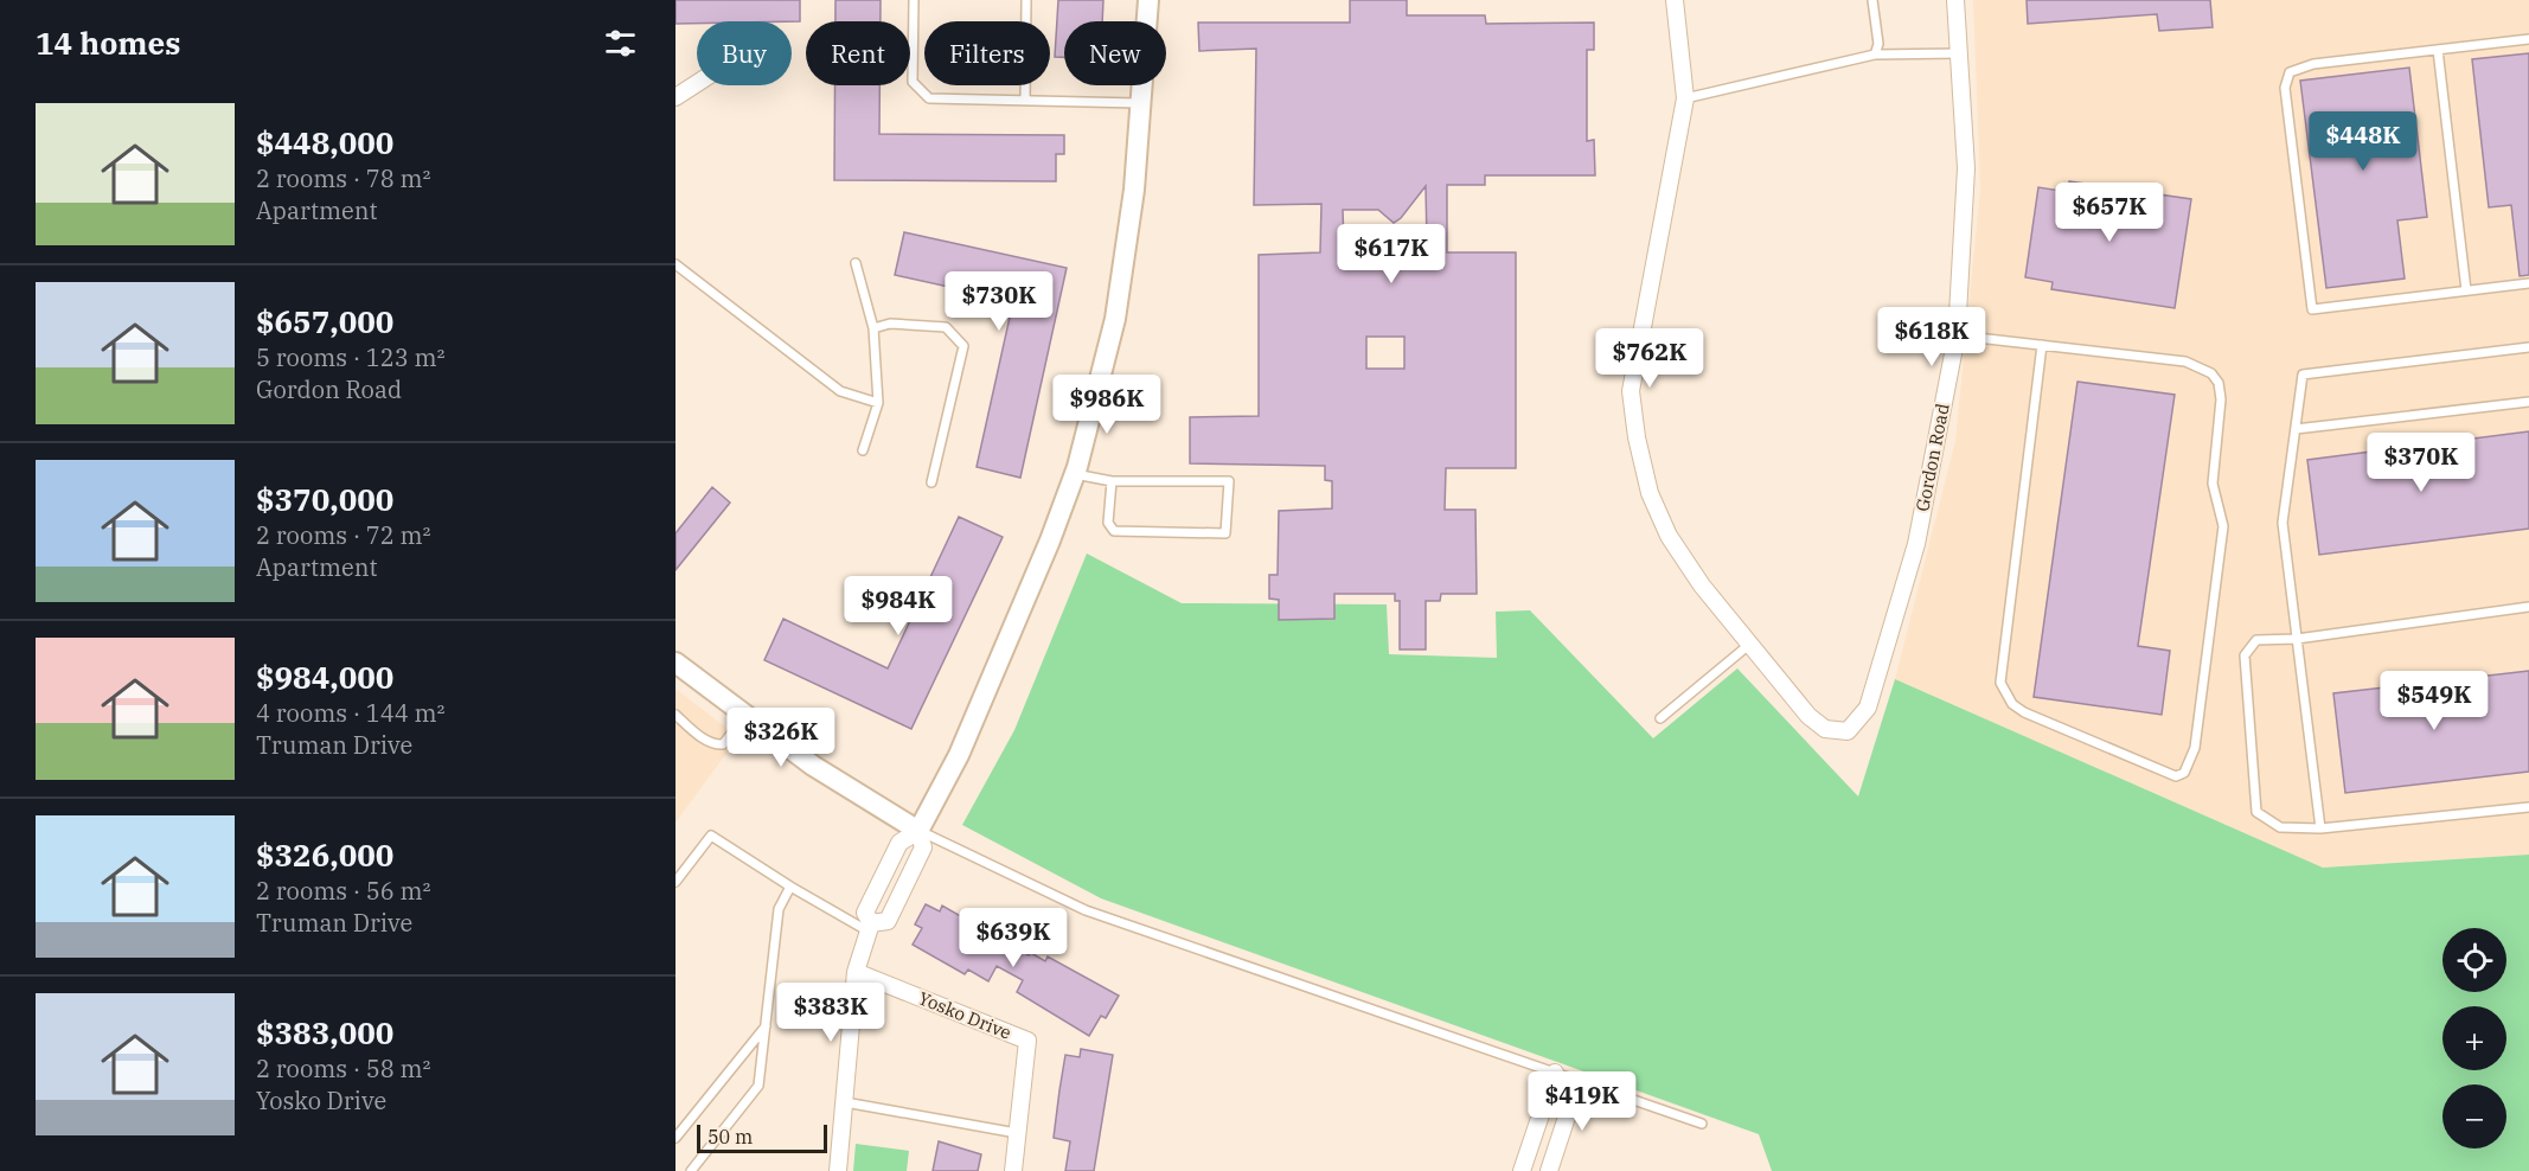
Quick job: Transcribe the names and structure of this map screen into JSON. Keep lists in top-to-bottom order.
{
  "streets": {
    "street": ["Gordon Road", "Yosko Drive"]
  },
  "scale_bar": "50 m",
  "page": {
    "heading": "14 homes",
    "chip": [
      "Buy",
      "Rent",
      "Filters",
      "New"
    ],
    "list": [
      {
        "name": "$448,000",
        "note": "2 rooms · 78 m² · Apartment"
      },
      {
        "name": "$657,000",
        "note": "5 rooms · 123 m² · Gordon Road"
      },
      {
        "name": "$370,000",
        "note": "2 rooms · 72 m² · Apartment"
      },
      {
        "name": "$984,000",
        "note": "4 rooms · 144 m² · Truman Drive"
      },
      {
        "name": "$326,000",
        "note": "2 rooms · 56 m² · Truman Drive"
      },
      {
        "name": "$383,000",
        "note": "2 rooms · 58 m² · Yosko Drive"
      }
    ],
    "price": [
      "$448K",
      "$657K",
      "$617K",
      "$730K",
      "$618K",
      "$762K",
      "$986K",
      "$370K",
      "$984K",
      "$549K",
      "$326K",
      "$639K",
      "$383K",
      "$419K"
    ],
    "map_buttons": ["+", "−"],
    "scale": "50 m"
  }
}
